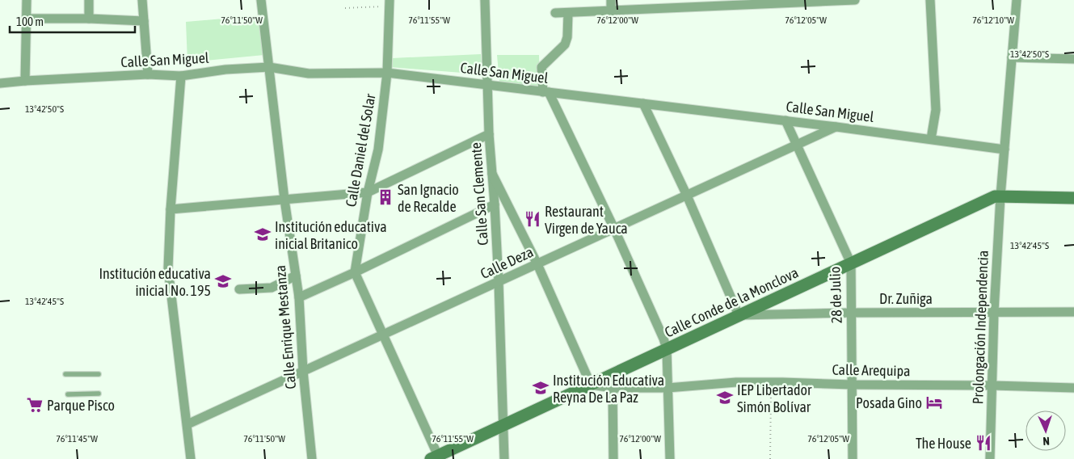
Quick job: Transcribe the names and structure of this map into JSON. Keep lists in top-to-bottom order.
{
  "streets": {
    "street": [
      "Calle San Miguel",
      "Calle Daniel del Solar",
      "Calle San Clemente",
      "Calle Deza",
      "28 de Julio",
      "Dr. Zuñiga",
      "Calle Conde de la Monclova",
      "Calle Enrique Mestanza",
      "Prolongación Independencia",
      "Calle Arequipa"
    ]
  },
  "crossings": [
    ["Calle San Miguel", "Calle Daniel del Solar"],
    ["Calle San Miguel", "Calle San Clemente"],
    ["Calle San Miguel", "Calle Deza"],
    ["Calle San Miguel", "28 de Julio"],
    ["Calle San Miguel", "Calle Enrique Mestanza"],
    ["Calle San Miguel", "Prolongación Independencia"],
    ["Calle San Clemente", "Calle Deza"],
    ["Calle San Clemente", "Calle Conde de la Monclova"],
    ["Calle Deza", "28 de Julio"],
    ["Calle Deza", "Calle Enrique Mestanza"],
    ["28 de Julio", "Dr. Zuñiga"],
    ["28 de Julio", "Calle Conde de la Monclova"],
    ["28 de Julio", "Calle Arequipa"],
    ["Dr. Zuñiga", "Calle Conde de la Monclova"],
    ["Dr. Zuñiga", "Prolongación Independencia"],
    ["Calle Conde de la Monclova", "Prolongación Independencia"],
    ["Calle Conde de la Monclova", "Calle Arequipa"],
    ["Prolongación Independencia", "Calle Arequipa"]
  ],
  "places": {
    "building": ["San Ignacio de Recalde"],
    "restaurant": ["Restaurant Virgen de Yauca", "The House"],
    "school or university": [
      "Institución educativa inicial Britanico",
      "Institución educativa inicial No. 195",
      "Institución Educativa Reyna De La Paz",
      "IEP Libertador Simón Bolívar"
    ],
    "hotel": ["Posada Gino"],
    "supermarket": ["Parque Pisco"]
  },
  "scale_bar": "100 m",
  "north": "bottom",
  "coordinates": [
    "76°11'50\"W",
    "76°11'55\"W",
    "76°12'00\"W",
    "76°12'05\"W",
    "76°12'10\"W",
    "13°42'50\"S",
    "13°42'45\"S",
    "76°11'45\"W"
  ]
}
